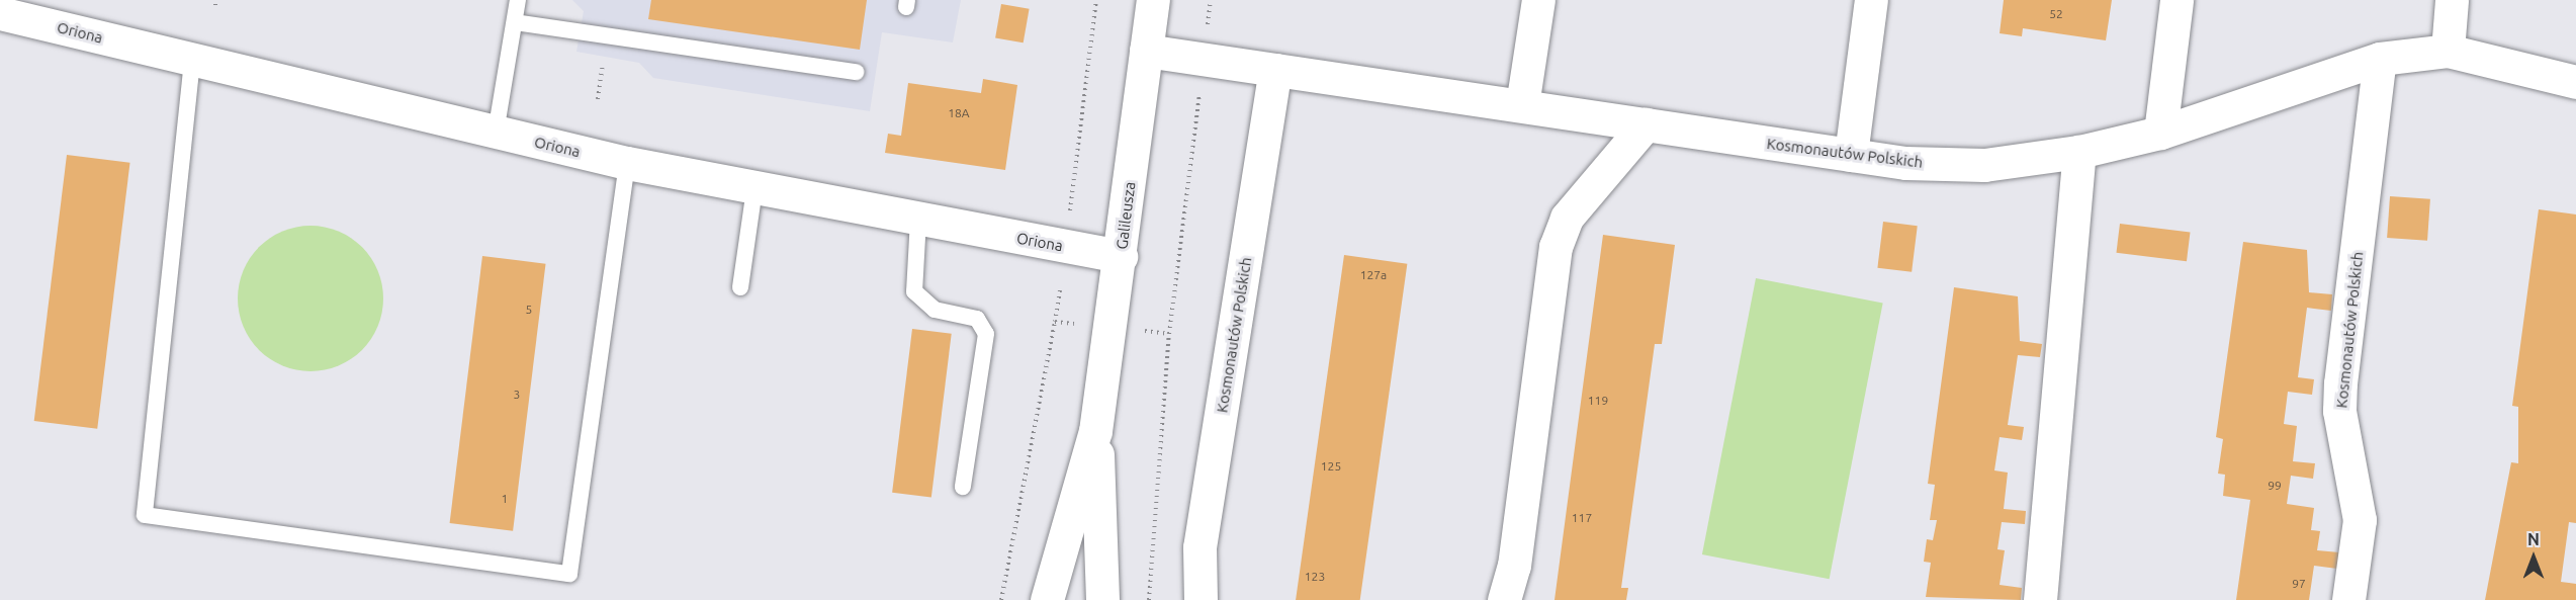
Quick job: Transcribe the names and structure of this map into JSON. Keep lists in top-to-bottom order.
{
  "streets": {
    "street": ["Oriona", "Kosmonautów Polskich", "Galileusza"]
  },
  "crossings": [
    ["Oriona", "Galileusza"],
    ["Kosmonautów Polskich", "Galileusza"]
  ],
  "house_numbers": [
    "52",
    "18A",
    "127a",
    "5",
    "3",
    "119",
    "125",
    "99",
    "1",
    "117",
    "123",
    "97"
  ],
  "north": "top"
}
